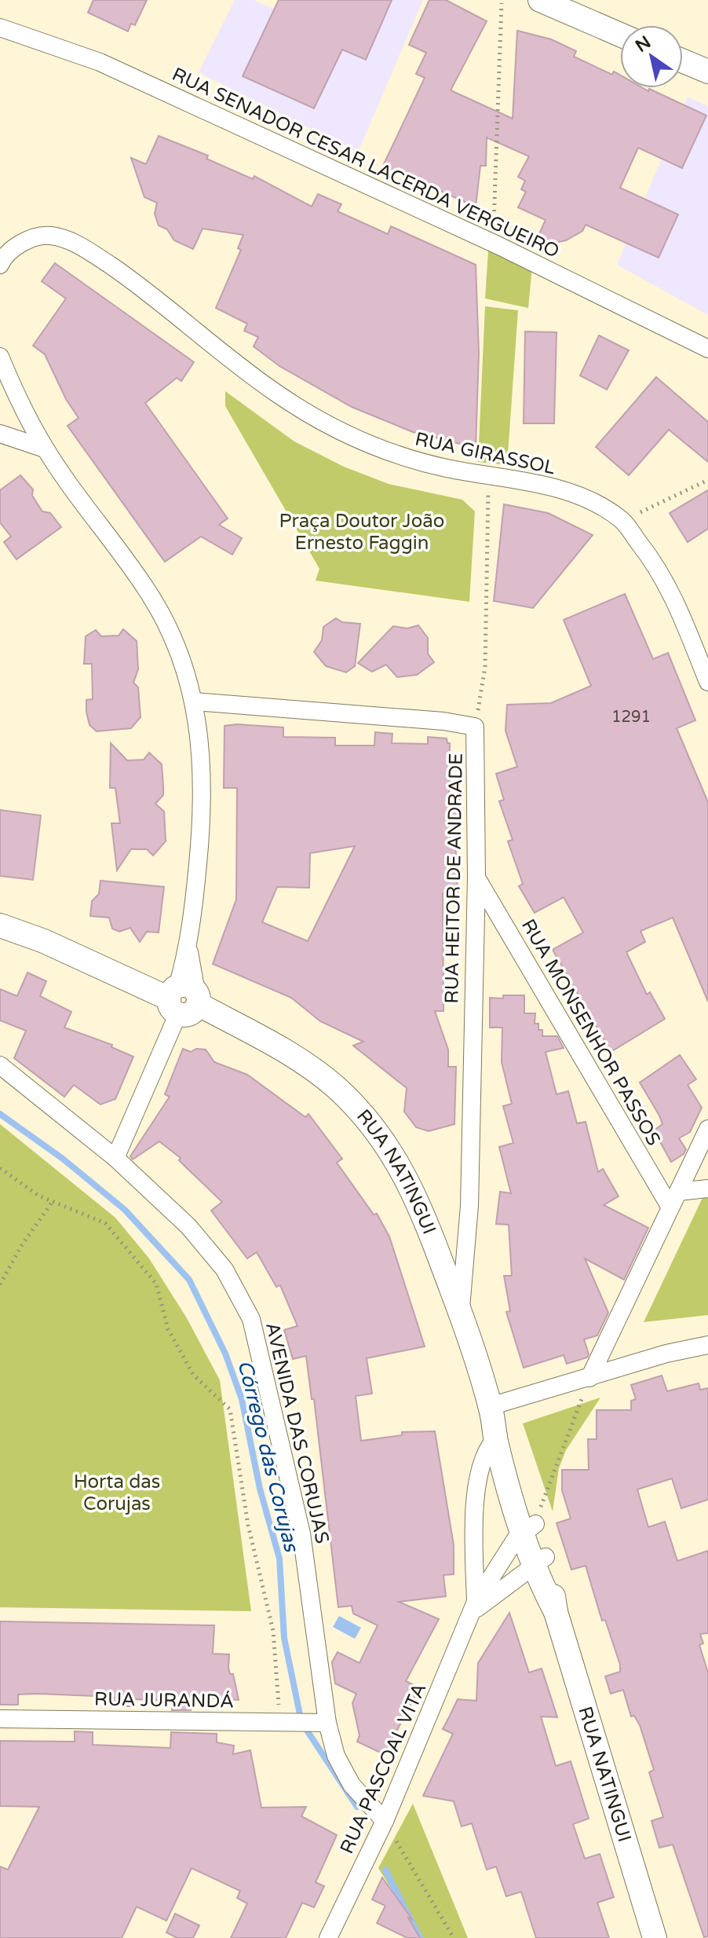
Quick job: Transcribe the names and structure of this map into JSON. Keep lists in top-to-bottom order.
{
  "streets": {
    "street": [
      "RUA SENADOR CESAR LACERDA VERGUEIRO",
      "RUA GIRASSOL",
      "RUA HEITOR DE ANDRADE",
      "RUA MONSENHOR PASSOS",
      "RUA NATINGUI",
      "AVENIDA DAS CORUJAS",
      "RUA JURANDÁ",
      "RUA PASCOAL VITA"
    ]
  },
  "crossings": [
    ["RUA HEITOR DE ANDRADE", "RUA MONSENHOR PASSOS"],
    ["RUA HEITOR DE ANDRADE", "RUA NATINGUI"],
    ["RUA NATINGUI", "RUA PASCOAL VITA"],
    ["AVENIDA DAS CORUJAS", "RUA JURANDÁ"],
    ["AVENIDA DAS CORUJAS", "RUA PASCOAL VITA"]
  ],
  "water": ["Córrego das Corujas"],
  "parks": ["Praça Doutor João Ernesto Faggin", "Horta das Corujas"],
  "house_numbers": ["1291"],
  "north": "top left"
}
